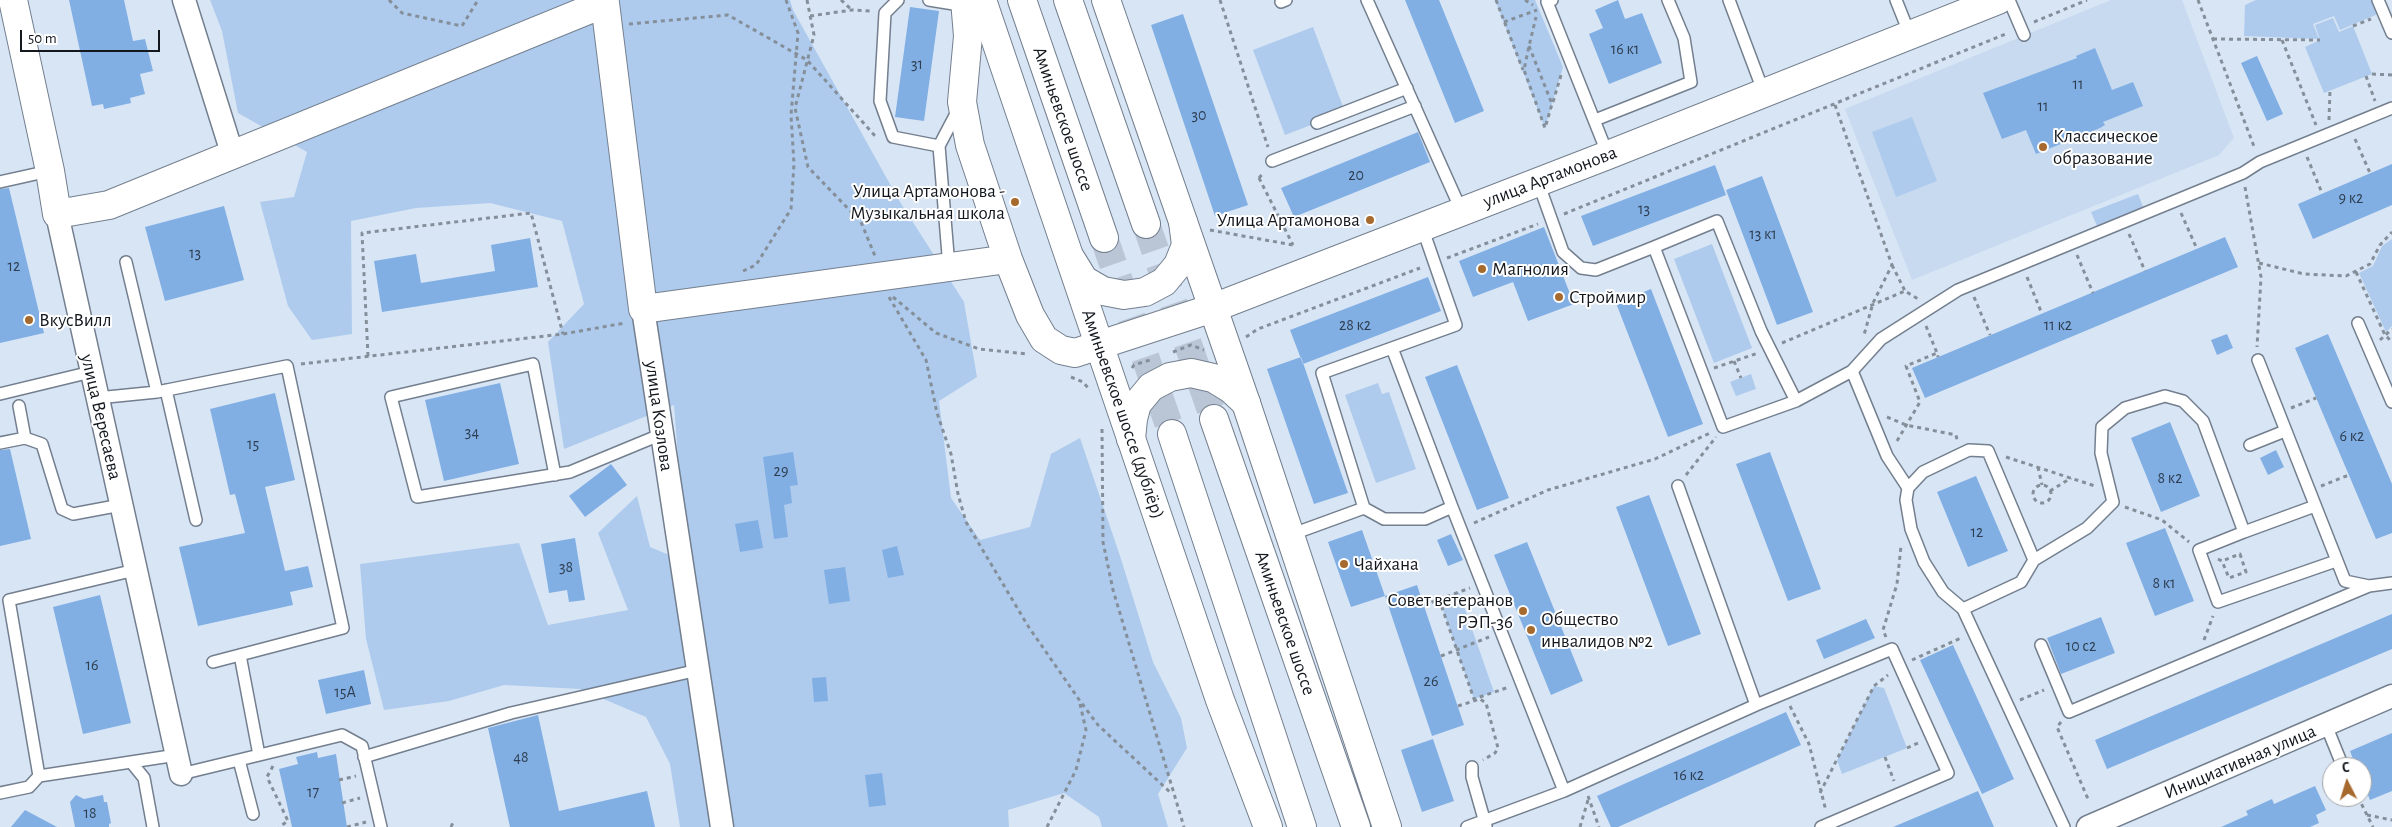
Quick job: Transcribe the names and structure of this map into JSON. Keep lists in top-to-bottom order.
{
  "streets": {
    "street": [
      "Аминьевское шоссе",
      "улица Артамонова",
      "Аминьевское шоссе (дублёр)",
      "улица Козлова",
      "улица Вересаева",
      "Инициативная улица"
    ]
  },
  "crossings": [
    ["улица Артамонова", "Аминьевское шоссе (дублёр)"]
  ],
  "places": [
    "Классическое образование",
    "Улица Артамонова - Музыкальная школа",
    "Улица Артамонова",
    "Магнолия",
    "Строймир",
    "ВкусВилл",
    "Чайхана",
    "Совет ветеранов РЭП-36",
    "Общество инвалидов №2"
  ],
  "house_numbers": [
    "16 к1",
    "31",
    "11",
    "11",
    "30",
    "20",
    "9 к2",
    "13",
    "13 к1",
    "13",
    "12",
    "28 к2",
    "11 к2",
    "34",
    "6 к2",
    "15",
    "29",
    "8 к2",
    "12",
    "38",
    "8 к1",
    "10 с2",
    "16",
    "26",
    "15А",
    "48",
    "16 к2",
    "17",
    "18"
  ],
  "scale_bar": "50 m",
  "north": "top"
}
